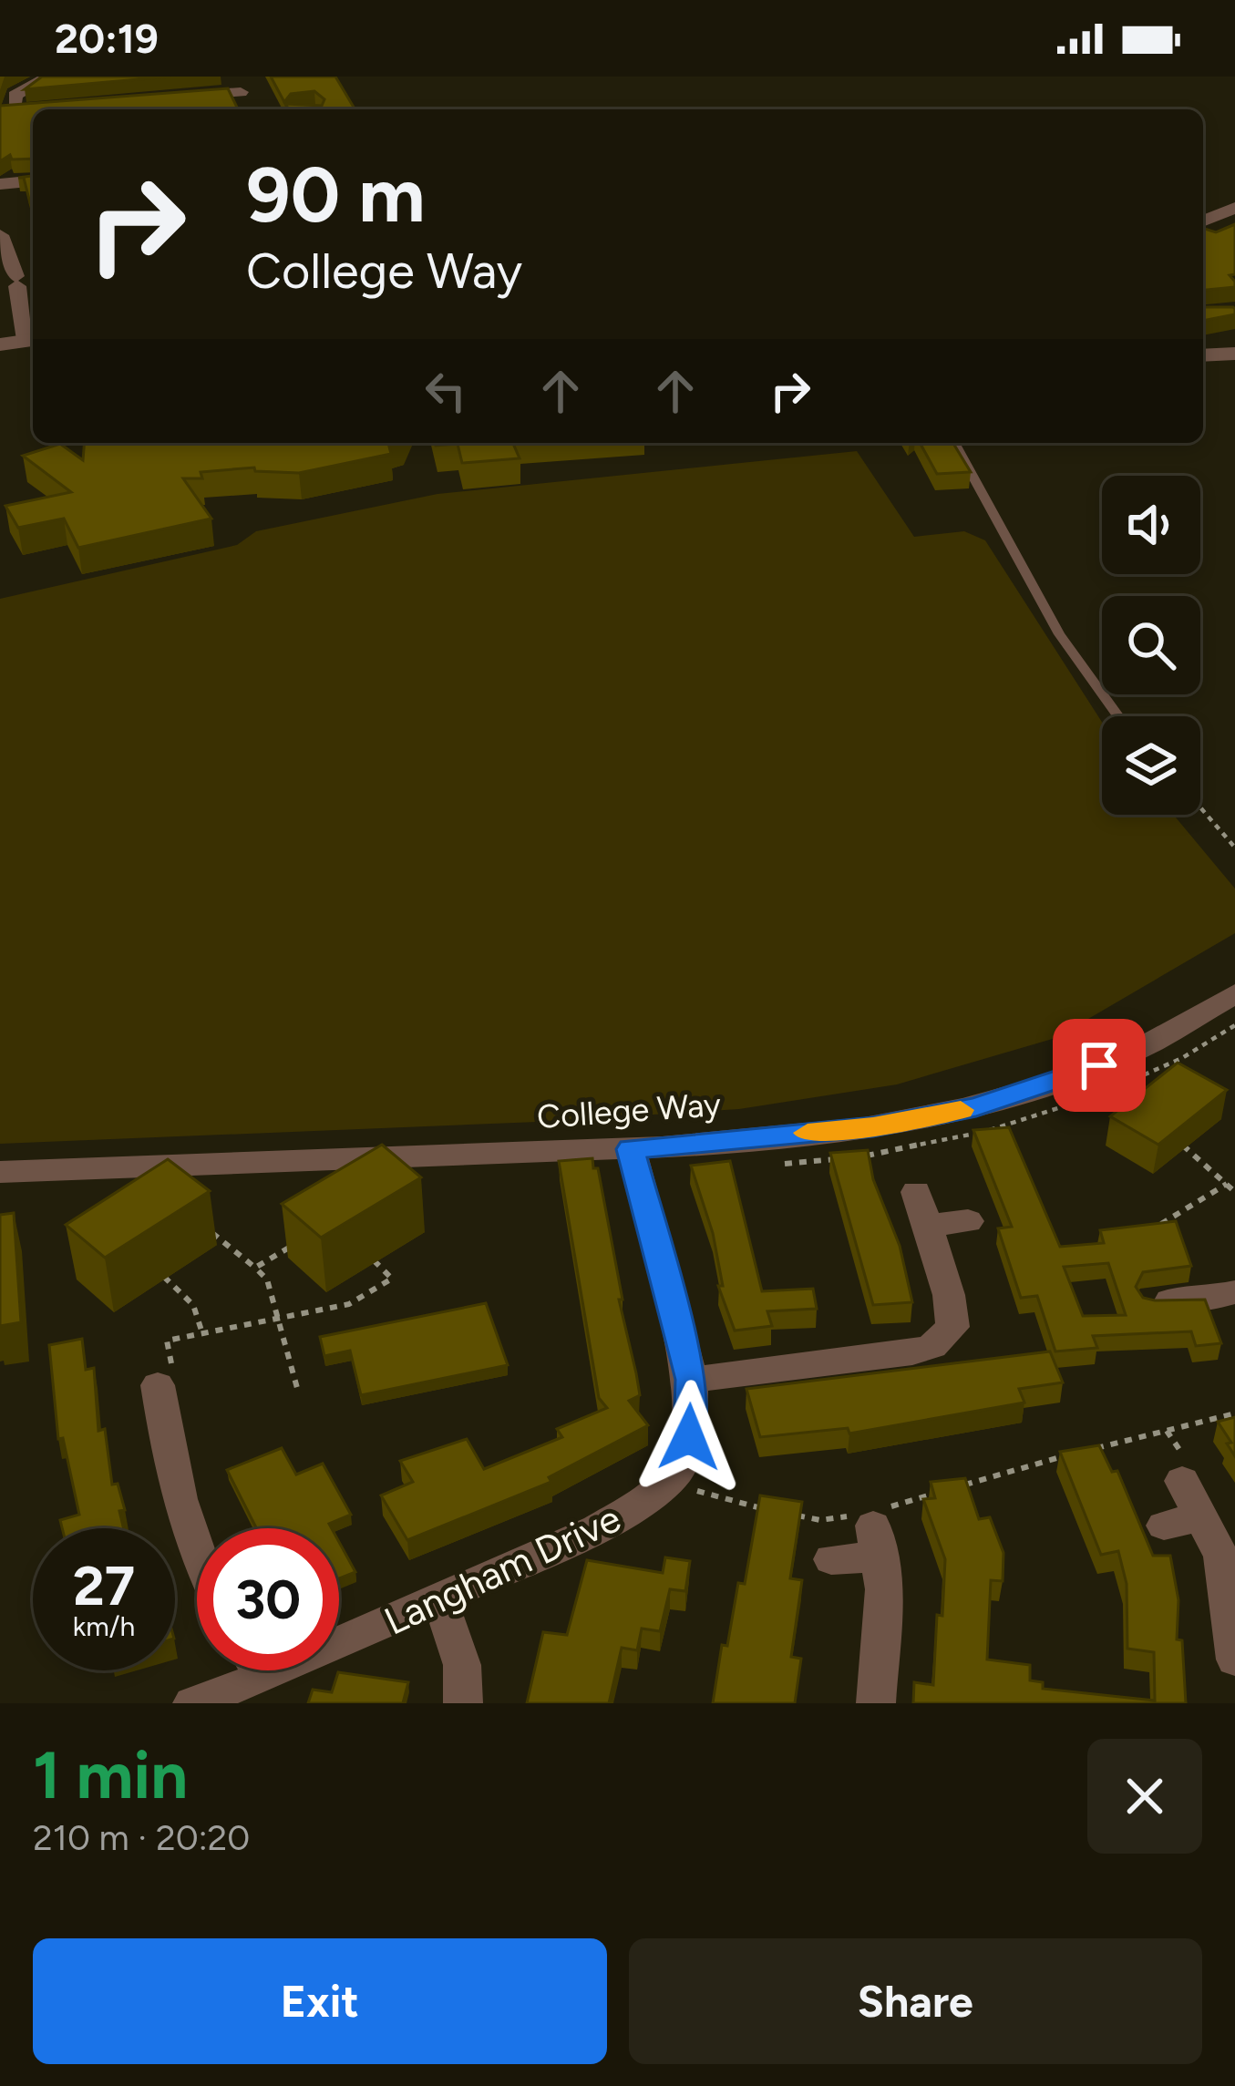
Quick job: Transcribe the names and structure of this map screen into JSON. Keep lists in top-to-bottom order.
{
  "streets": {
    "street": ["College Way", "Langham Drive"]
  },
  "crossings": [
    ["College Way", "Langham Drive"]
  ],
  "page": {
    "status": "20:19",
    "turn": ["90 m", "College Way"],
    "speed": "27 km/h",
    "limit": "30",
    "heading": ["1 min", "210 m · 20:20"],
    "buttons": ["Exit", "Share"]
  }
}
